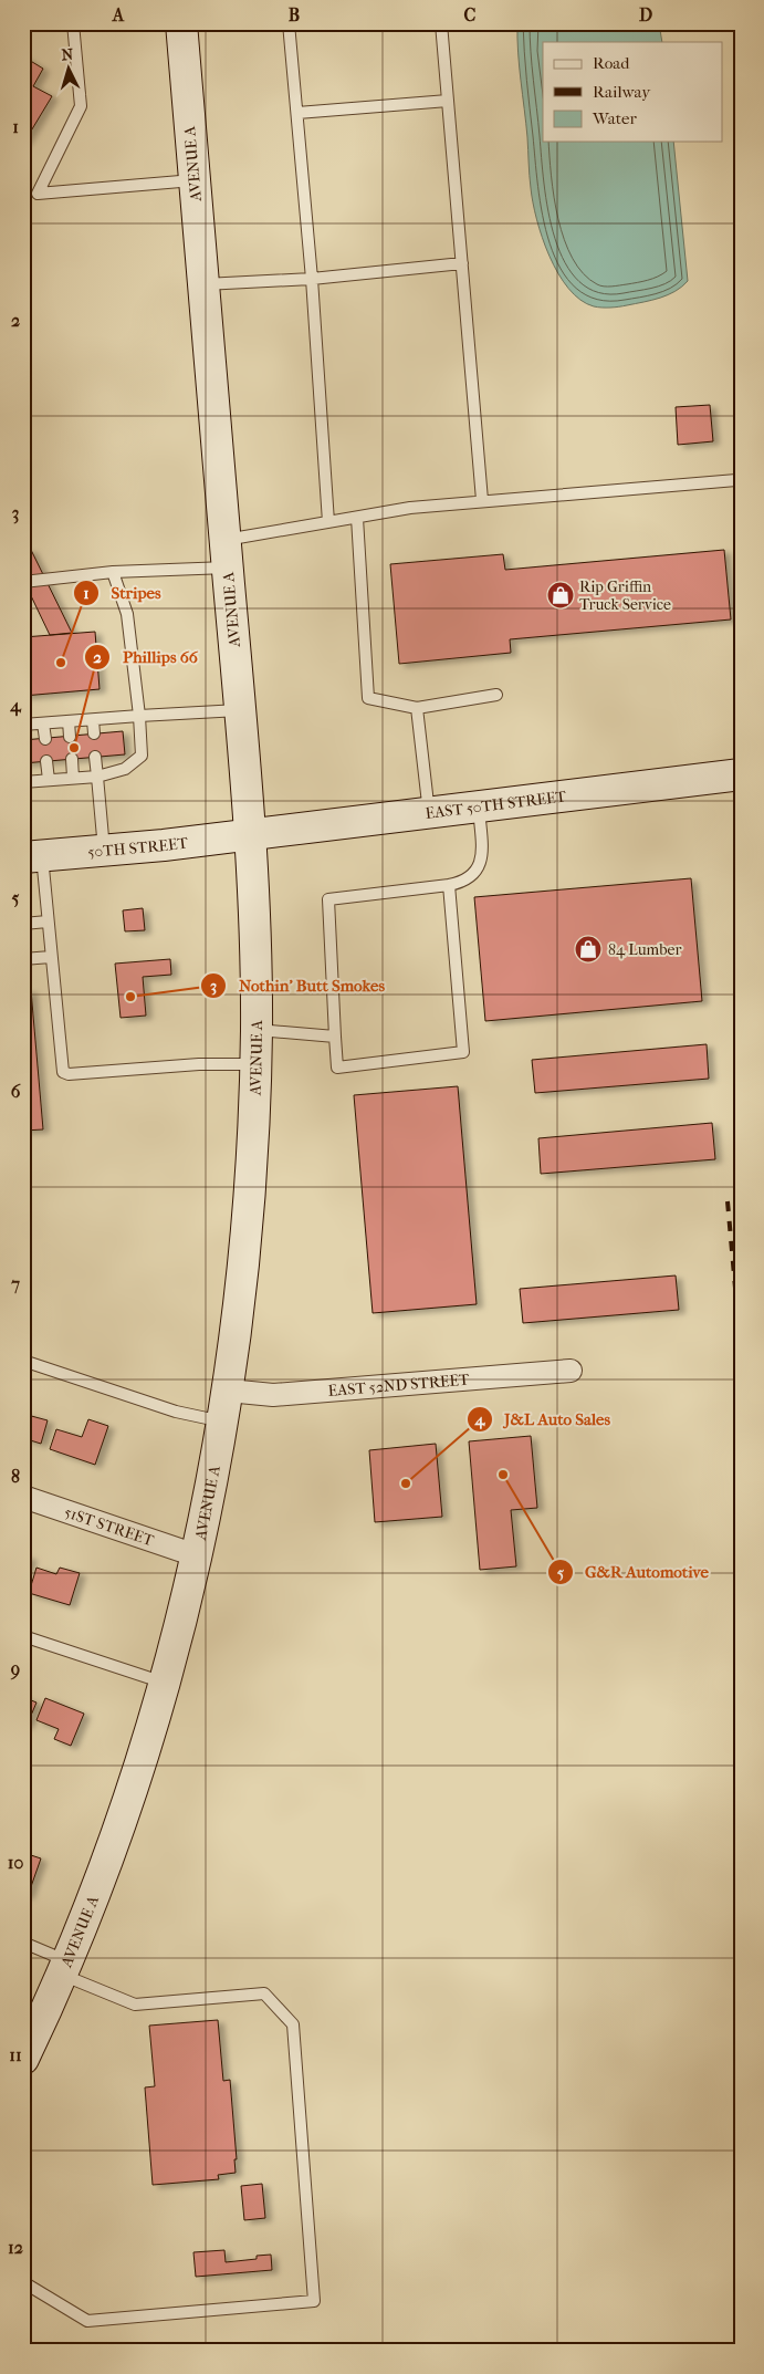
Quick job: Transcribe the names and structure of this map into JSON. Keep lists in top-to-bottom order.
{
  "streets": {
    "main road": ["AVENUE A", "EAST 50TH STREET", "50TH STREET"],
    "street": ["EAST 52ND STREET", "51ST STREET"]
  },
  "crossings": [
    ["AVENUE A", "EAST 50TH STREET"],
    ["AVENUE A", "50TH STREET"],
    ["AVENUE A", "EAST 52ND STREET"],
    ["AVENUE A", "51ST STREET"],
    ["EAST 50TH STREET", "50TH STREET"]
  ],
  "places": {
    "shop": ["Rip Griffin Truck Service", "84 Lumber"],
    "other": [
      "Stripes",
      "Phillips 66",
      "Nothin' Butt Smokes",
      "G&R Automotive",
      "J&L Auto Sales"
    ]
  },
  "legend": ["Road", "Railway", "Water"],
  "north": "top",
  "grid": {
    "columns": [
      "A",
      "B",
      "C",
      "D"
    ],
    "rows": [
      "1",
      "2",
      "3",
      "4",
      "5",
      "6",
      "7",
      "8",
      "9",
      "10",
      "11",
      "12"
    ]
  }
}
